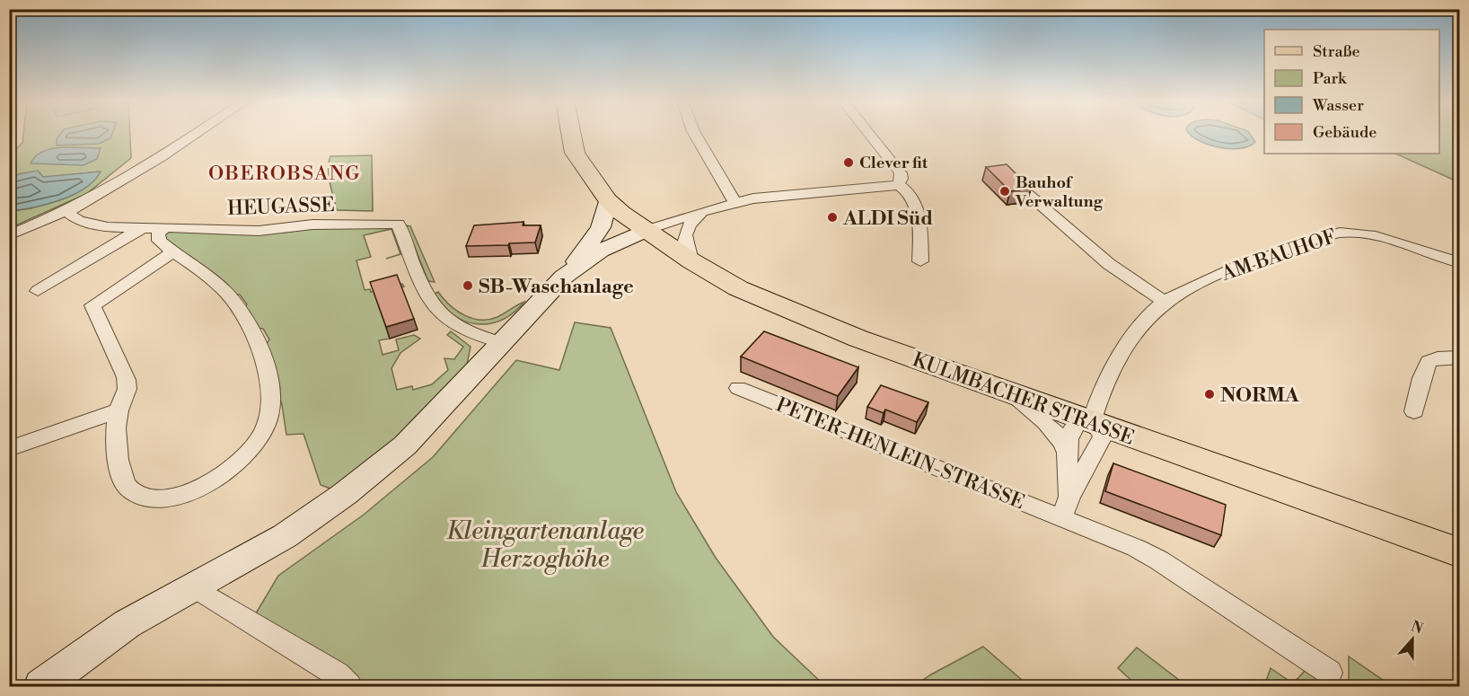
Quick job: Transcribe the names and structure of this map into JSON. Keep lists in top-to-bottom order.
{
  "streets": {
    "main road": ["KULMBACHER STRASSE"],
    "street": ["HEUGASSE", "AM BAUHOF", "PETER-HENLEIN-STRASSE"]
  },
  "crossings": [
    ["AM BAUHOF", "KULMBACHER STRASSE"]
  ],
  "districts": ["OBEROBSANG"],
  "parks": ["Kleingartenanlage Herzoghöhe"],
  "places": [
    "Clever fit",
    "Bauhof Verwaltung",
    "ALDI Süd",
    "SB-Waschanlage",
    "NORMA"
  ],
  "legend": [
    "Straße",
    "Park",
    "Wasser",
    "Gebäude"
  ],
  "north": "top"
}
